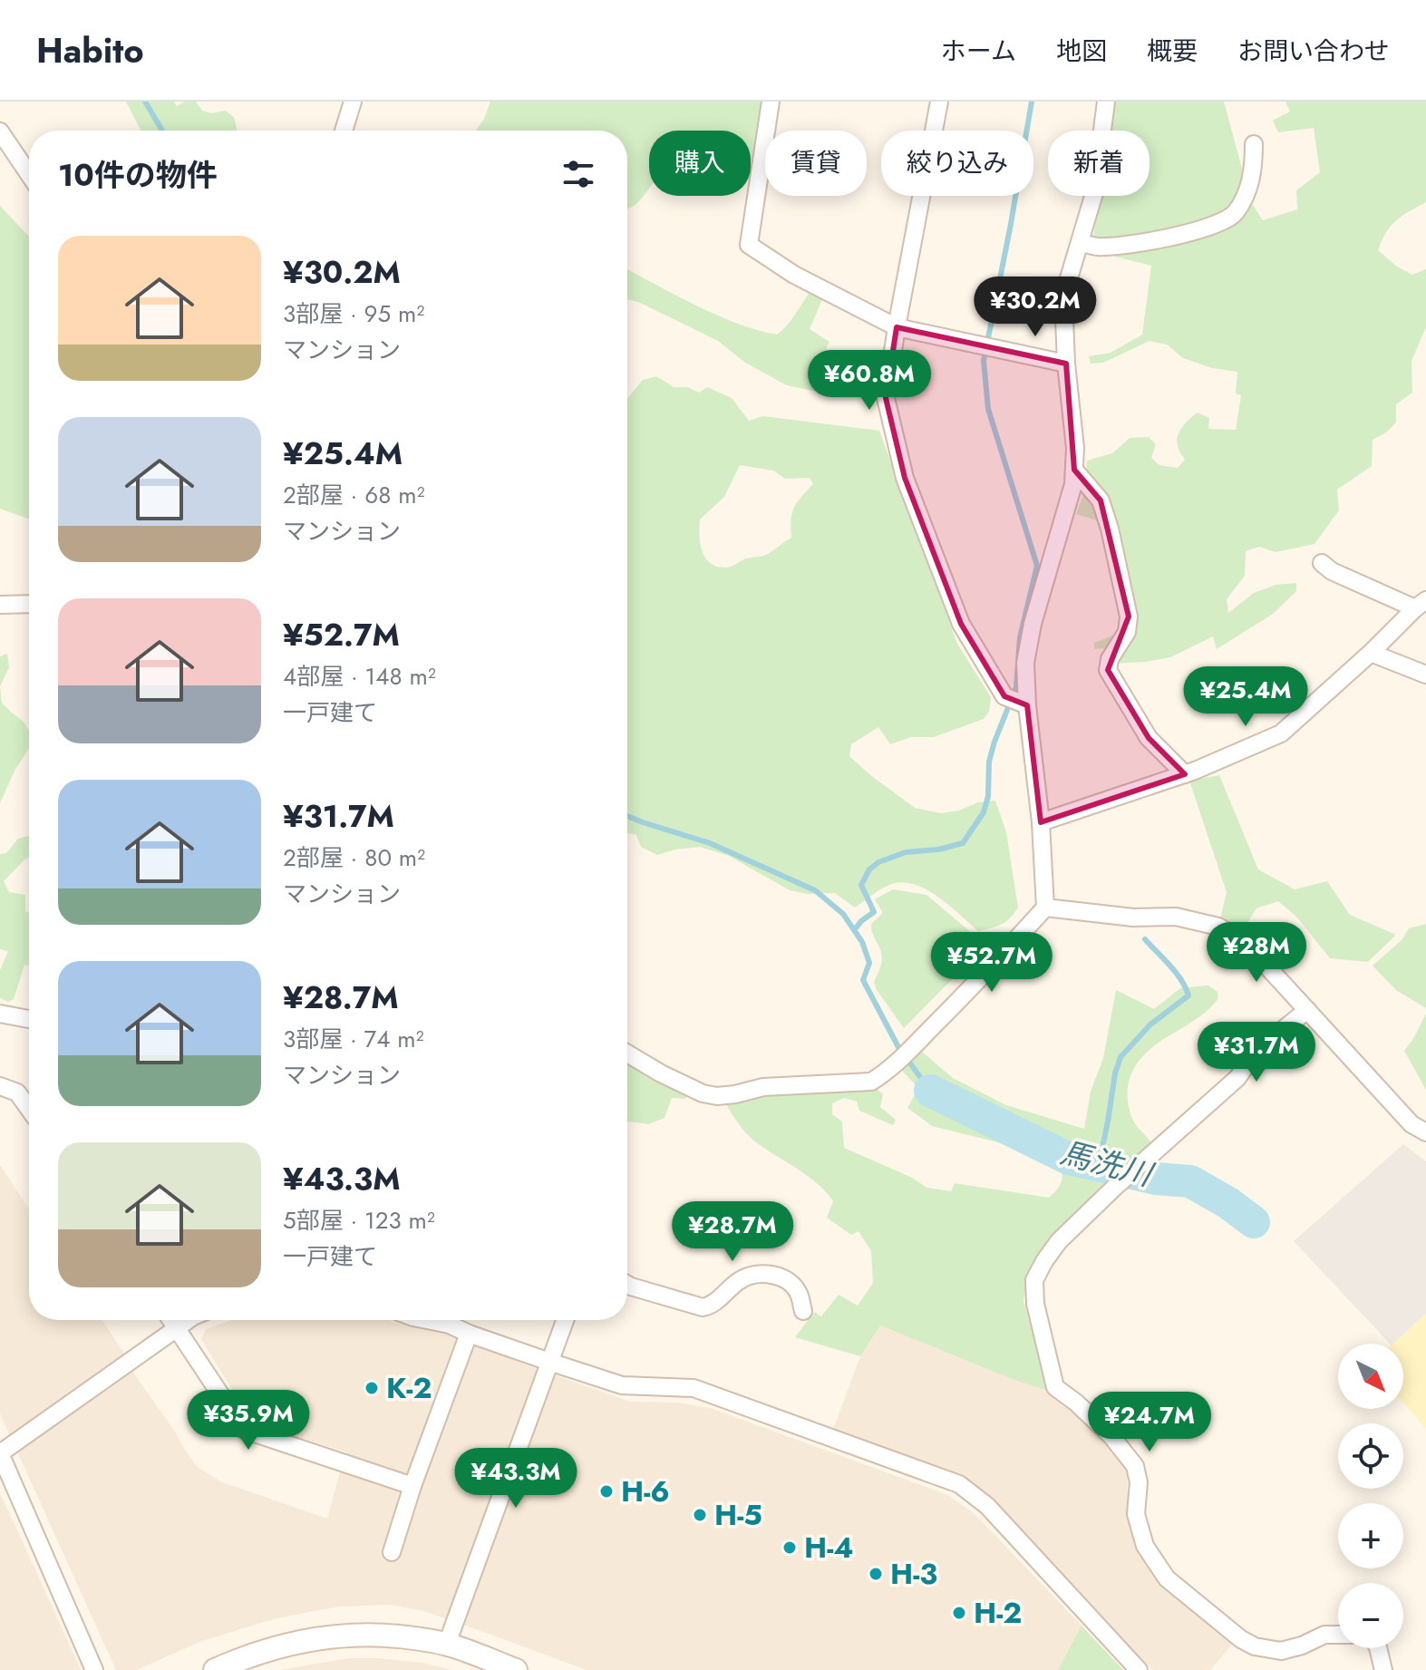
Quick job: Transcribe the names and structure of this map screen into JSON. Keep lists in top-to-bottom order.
{
  "water": ["馬洗川"],
  "places": [
    "K-2",
    "H-6",
    "H-5",
    "H-4",
    "H-3",
    "H-2"
  ],
  "north": "bottom right",
  "page": {
    "header": "Habito",
    "nav": [
      "ホーム",
      "地図",
      "概要",
      "お問い合わせ"
    ],
    "chip": [
      "購入",
      "賃貸",
      "絞り込み",
      "新着"
    ],
    "heading": "10件の物件",
    "list": [
      {
        "name": "¥30.2M",
        "note": "3部屋 · 95 m² · マンション"
      },
      {
        "name": "¥25.4M",
        "note": "2部屋 · 68 m² · マンション"
      },
      {
        "name": "¥52.7M",
        "note": "4部屋 · 148 m² · 一戸建て"
      },
      {
        "name": "¥31.7M",
        "note": "2部屋 · 80 m² · マンション"
      },
      {
        "name": "¥28.7M",
        "note": "3部屋 · 74 m² · マンション"
      },
      {
        "name": "¥43.3M",
        "note": "5部屋 · 123 m² · 一戸建て"
      }
    ],
    "price": [
      "¥30.2M",
      "¥60.8M",
      "¥25.4M",
      "¥28M",
      "¥52.7M",
      "¥31.7M",
      "¥28.7M",
      "¥35.9M",
      "¥24.7M",
      "¥43.3M"
    ],
    "map_buttons": ["+", "−"]
  }
}
